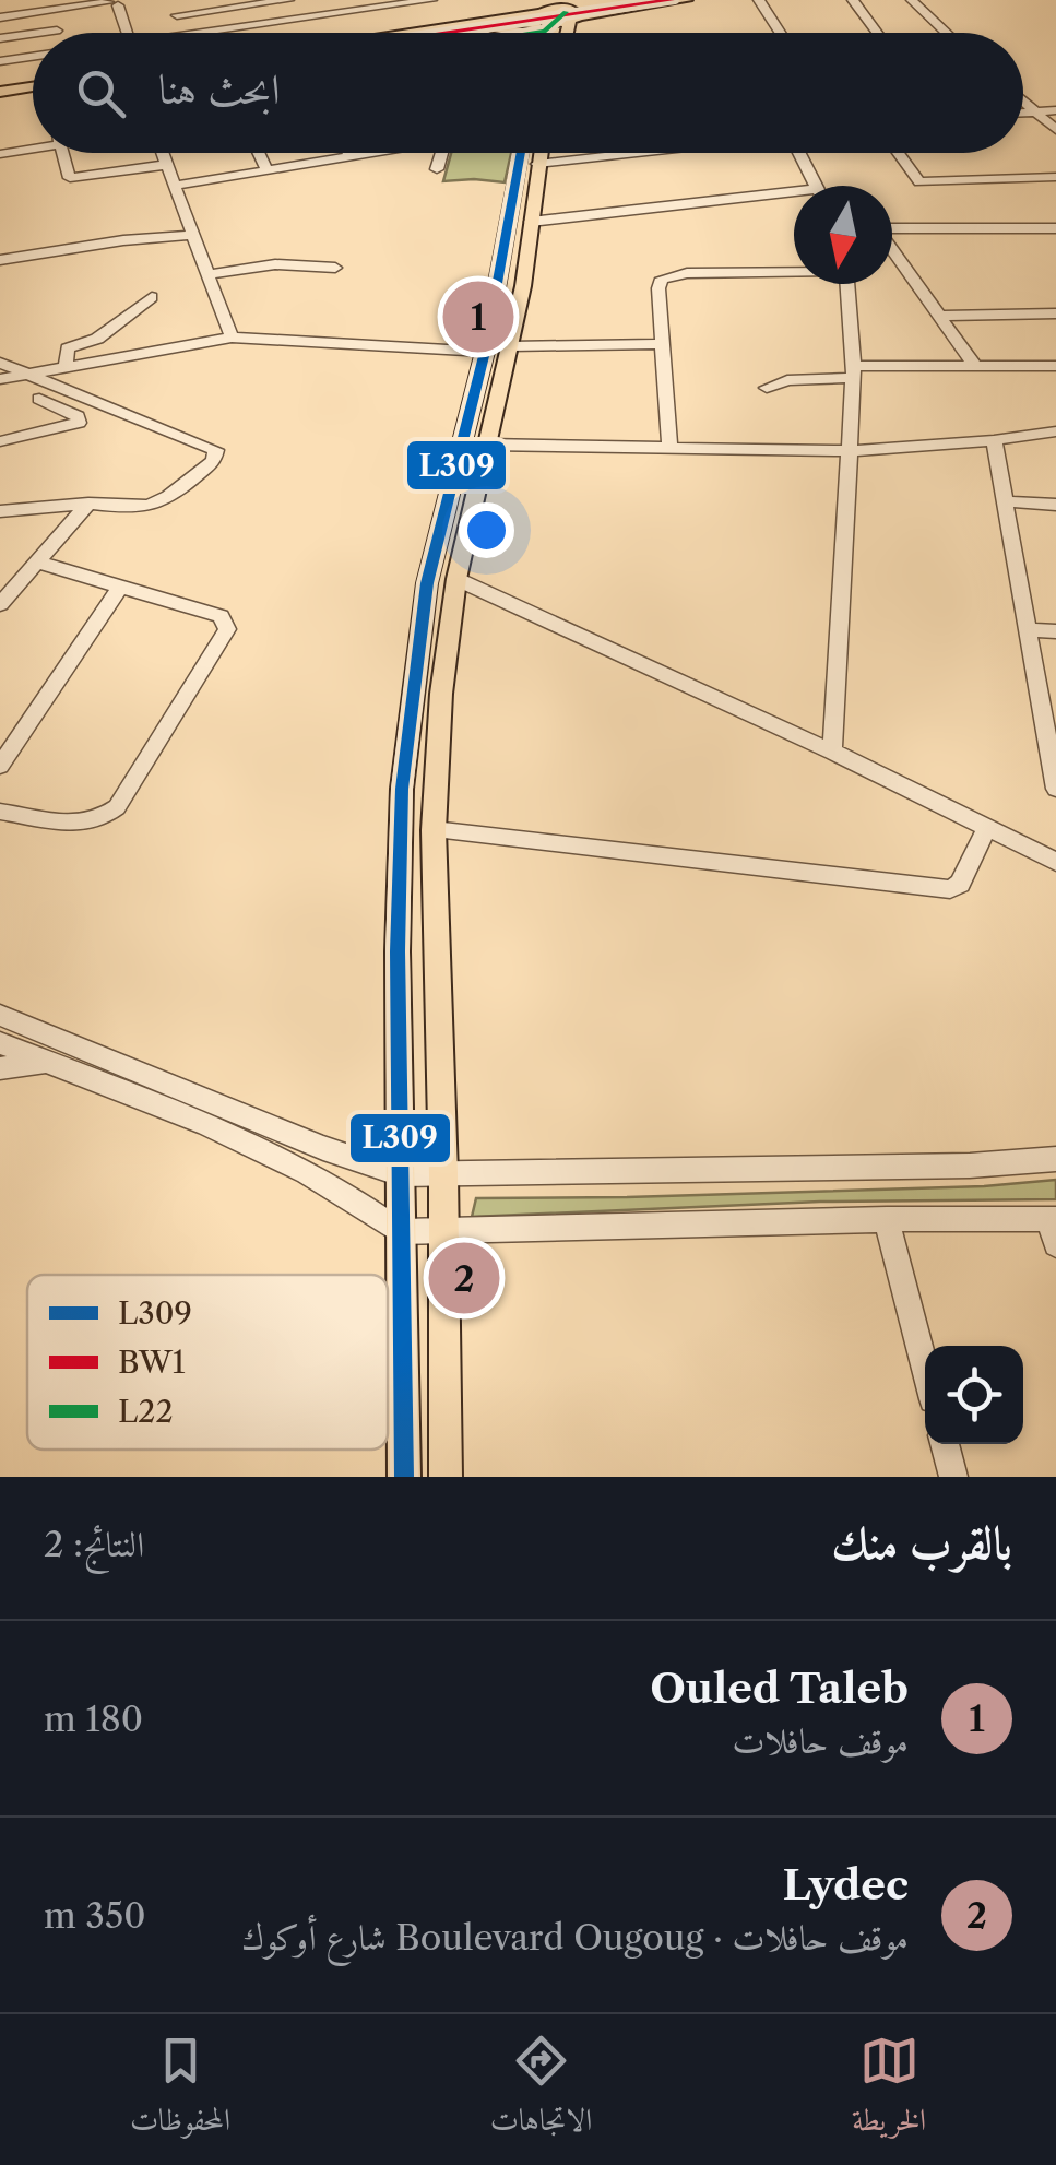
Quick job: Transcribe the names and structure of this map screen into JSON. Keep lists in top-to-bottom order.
{
  "lines": ["transit line BW1", "transit line L22", "transit line L309"],
  "legend": ["L309", "BW1", "L22"],
  "north": "bottom",
  "page": {
    "search": "ابحث هنا",
    "pins": ["1", "2"],
    "heading": ["بالقرب منك", "النتائج: 2"],
    "list": [
      {
        "mark": "1",
        "name": "Ouled Taleb",
        "note": "موقف حافلات",
        "value": "180 m"
      },
      {
        "mark": "2",
        "name": "Lydec",
        "note": "موقف حافلات · Boulevard Ougoug شارع أوكوك",
        "value": "350 m"
      }
    ],
    "nav": ["الخريطة", "الاتجاهات", "المحفوظات"]
  }
}
